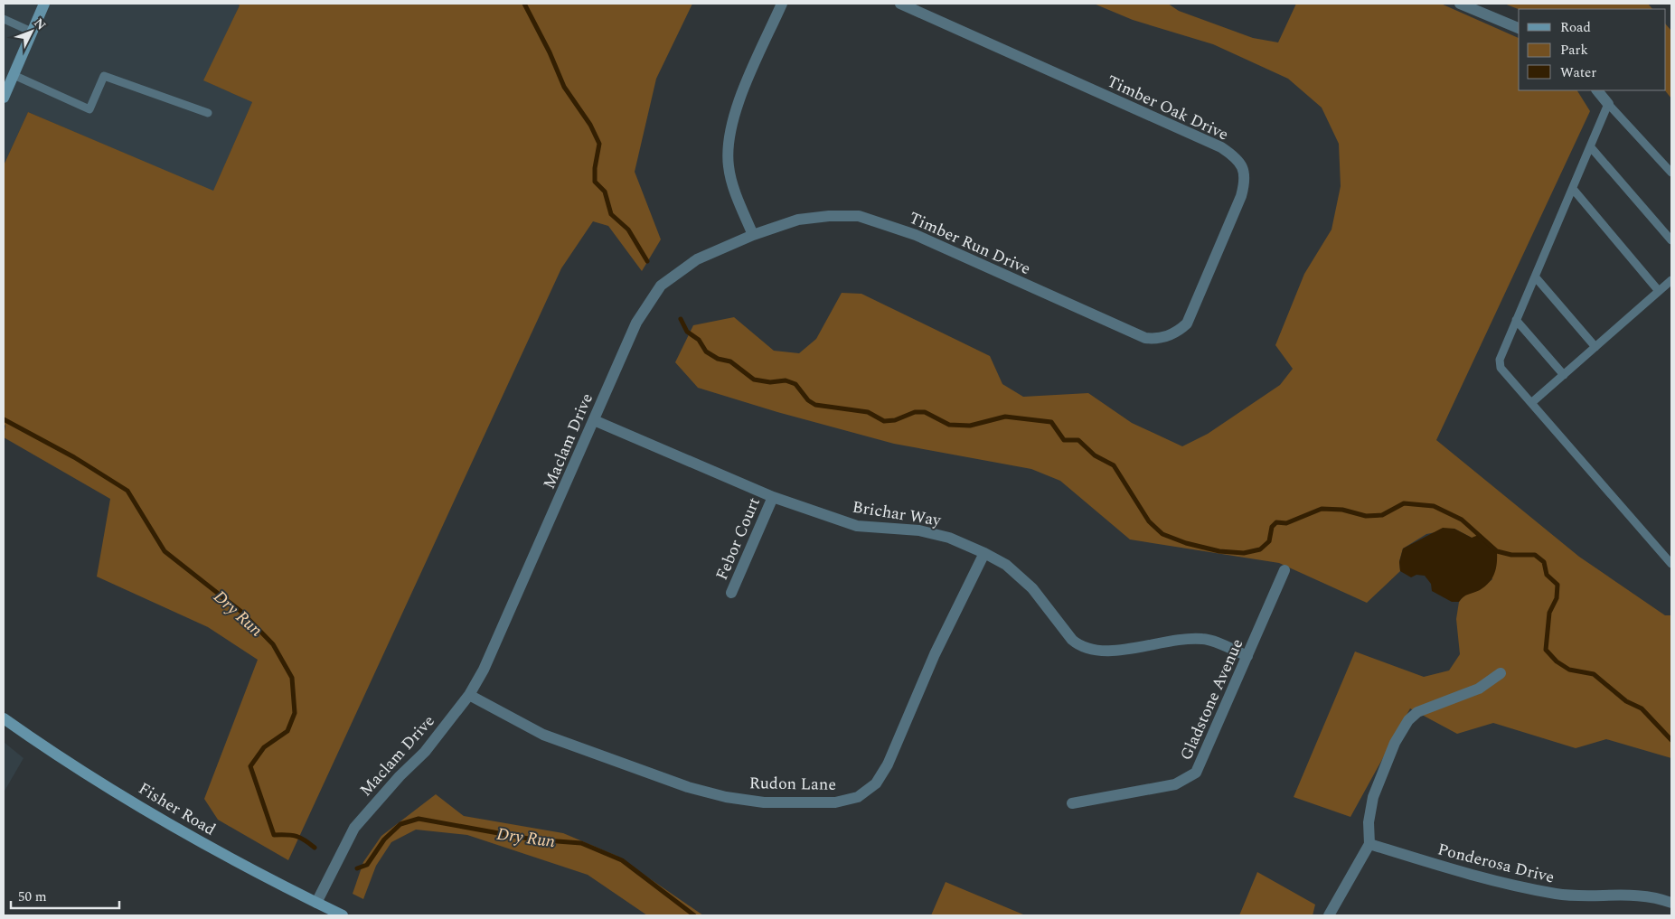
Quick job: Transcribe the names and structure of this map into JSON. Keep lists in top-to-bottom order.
{
  "streets": {
    "main road": ["Fisher Road"],
    "street": [
      "Timber Oak Drive",
      "Timber Run Drive",
      "Maclam Drive",
      "Brichar Way",
      "Febor Court",
      "Gladstone Avenue",
      "Rudon Lane",
      "Ponderosa Drive"
    ]
  },
  "crossings": [
    ["Timber Oak Drive", "Timber Run Drive"],
    ["Timber Run Drive", "Maclam Drive"],
    ["Maclam Drive", "Brichar Way"],
    ["Maclam Drive", "Rudon Lane"],
    ["Maclam Drive", "Fisher Road"],
    ["Brichar Way", "Febor Court"],
    ["Brichar Way", "Gladstone Avenue"],
    ["Brichar Way", "Rudon Lane"]
  ],
  "water": ["Dry Run"],
  "legend": ["Road", "Park", "Water"],
  "scale_bar": "50 m",
  "north": "top right"
}
